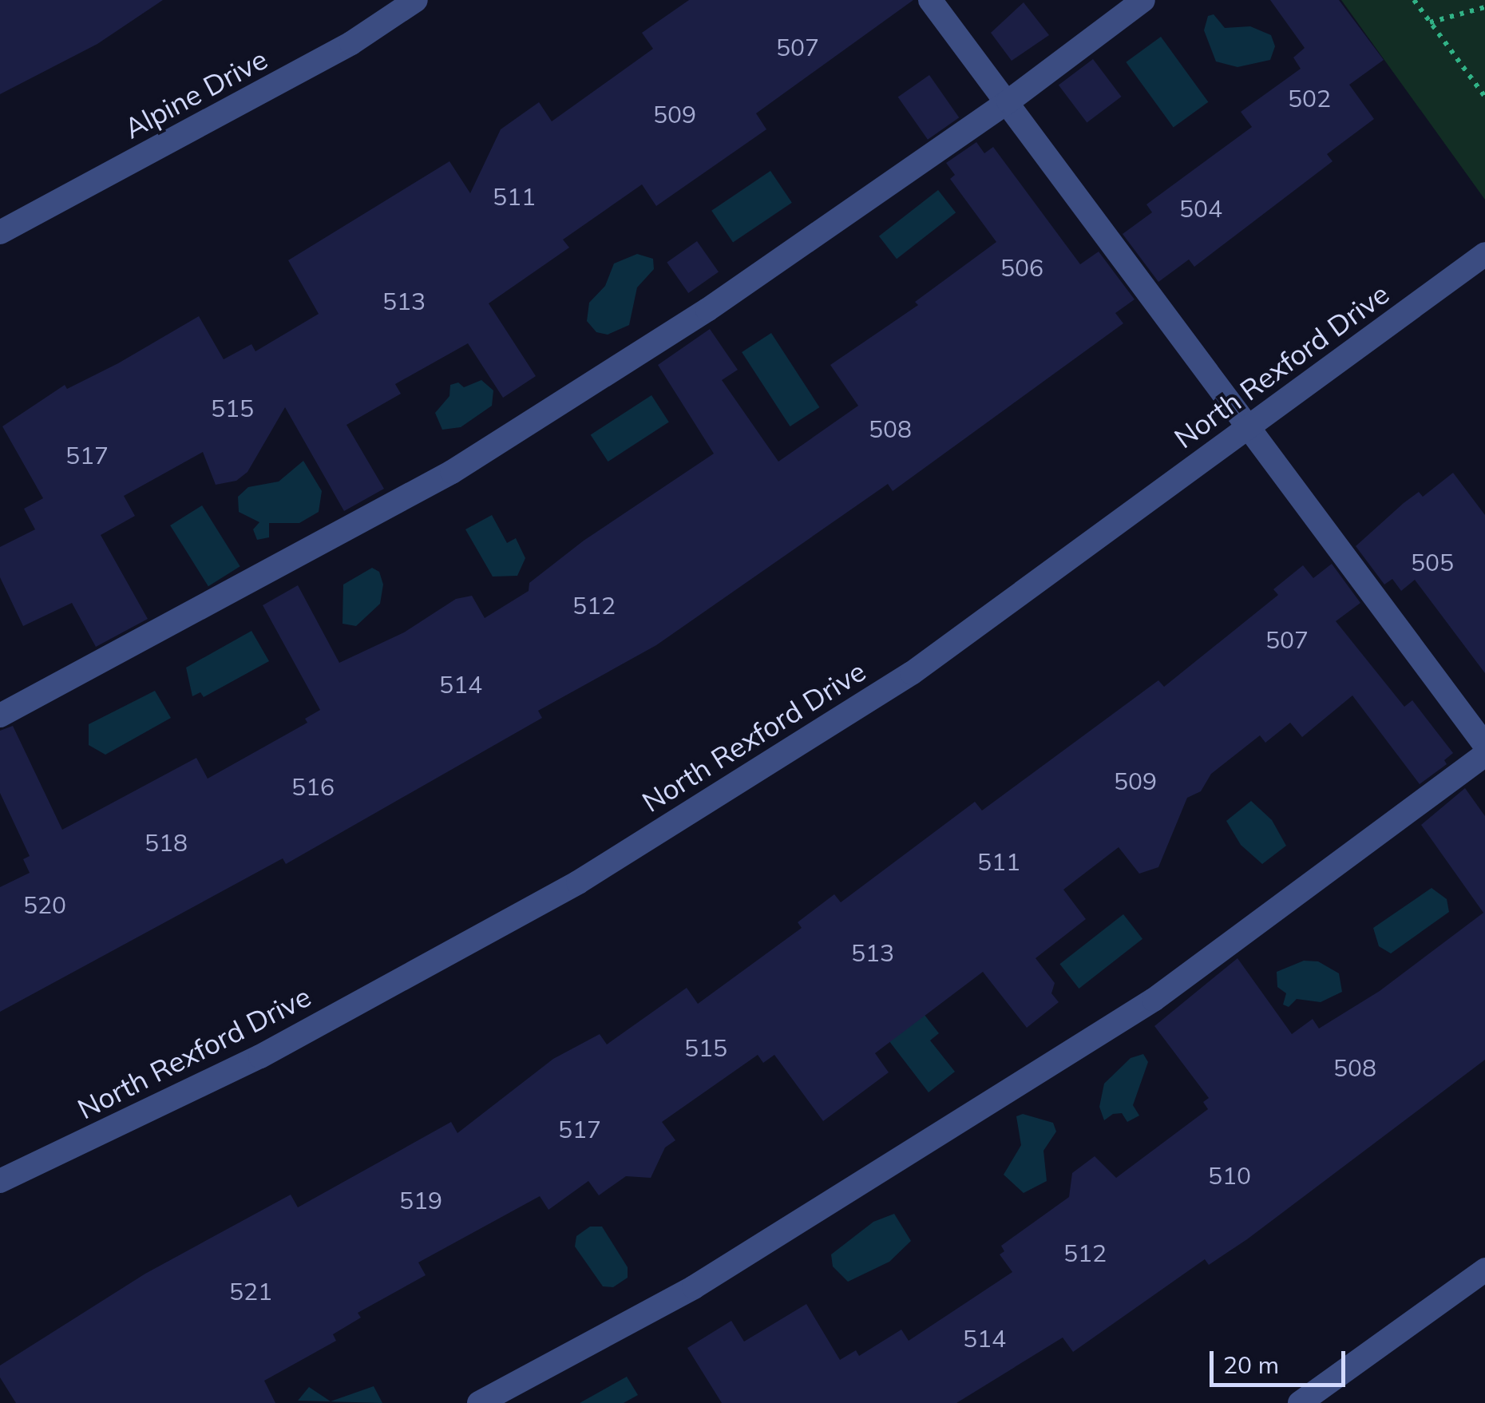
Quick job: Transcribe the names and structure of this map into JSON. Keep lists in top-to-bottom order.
{
  "streets": {
    "street": ["Alpine Drive", "North Rexford Drive"]
  },
  "house_numbers": [
    "507",
    "502",
    "509",
    "511",
    "504",
    "506",
    "513",
    "515",
    "508",
    "517",
    "505",
    "512",
    "507",
    "514",
    "509",
    "516",
    "518",
    "511",
    "520",
    "513",
    "515",
    "508",
    "517",
    "510",
    "519",
    "512",
    "521",
    "514"
  ],
  "scale_bar": "20 m"
}
